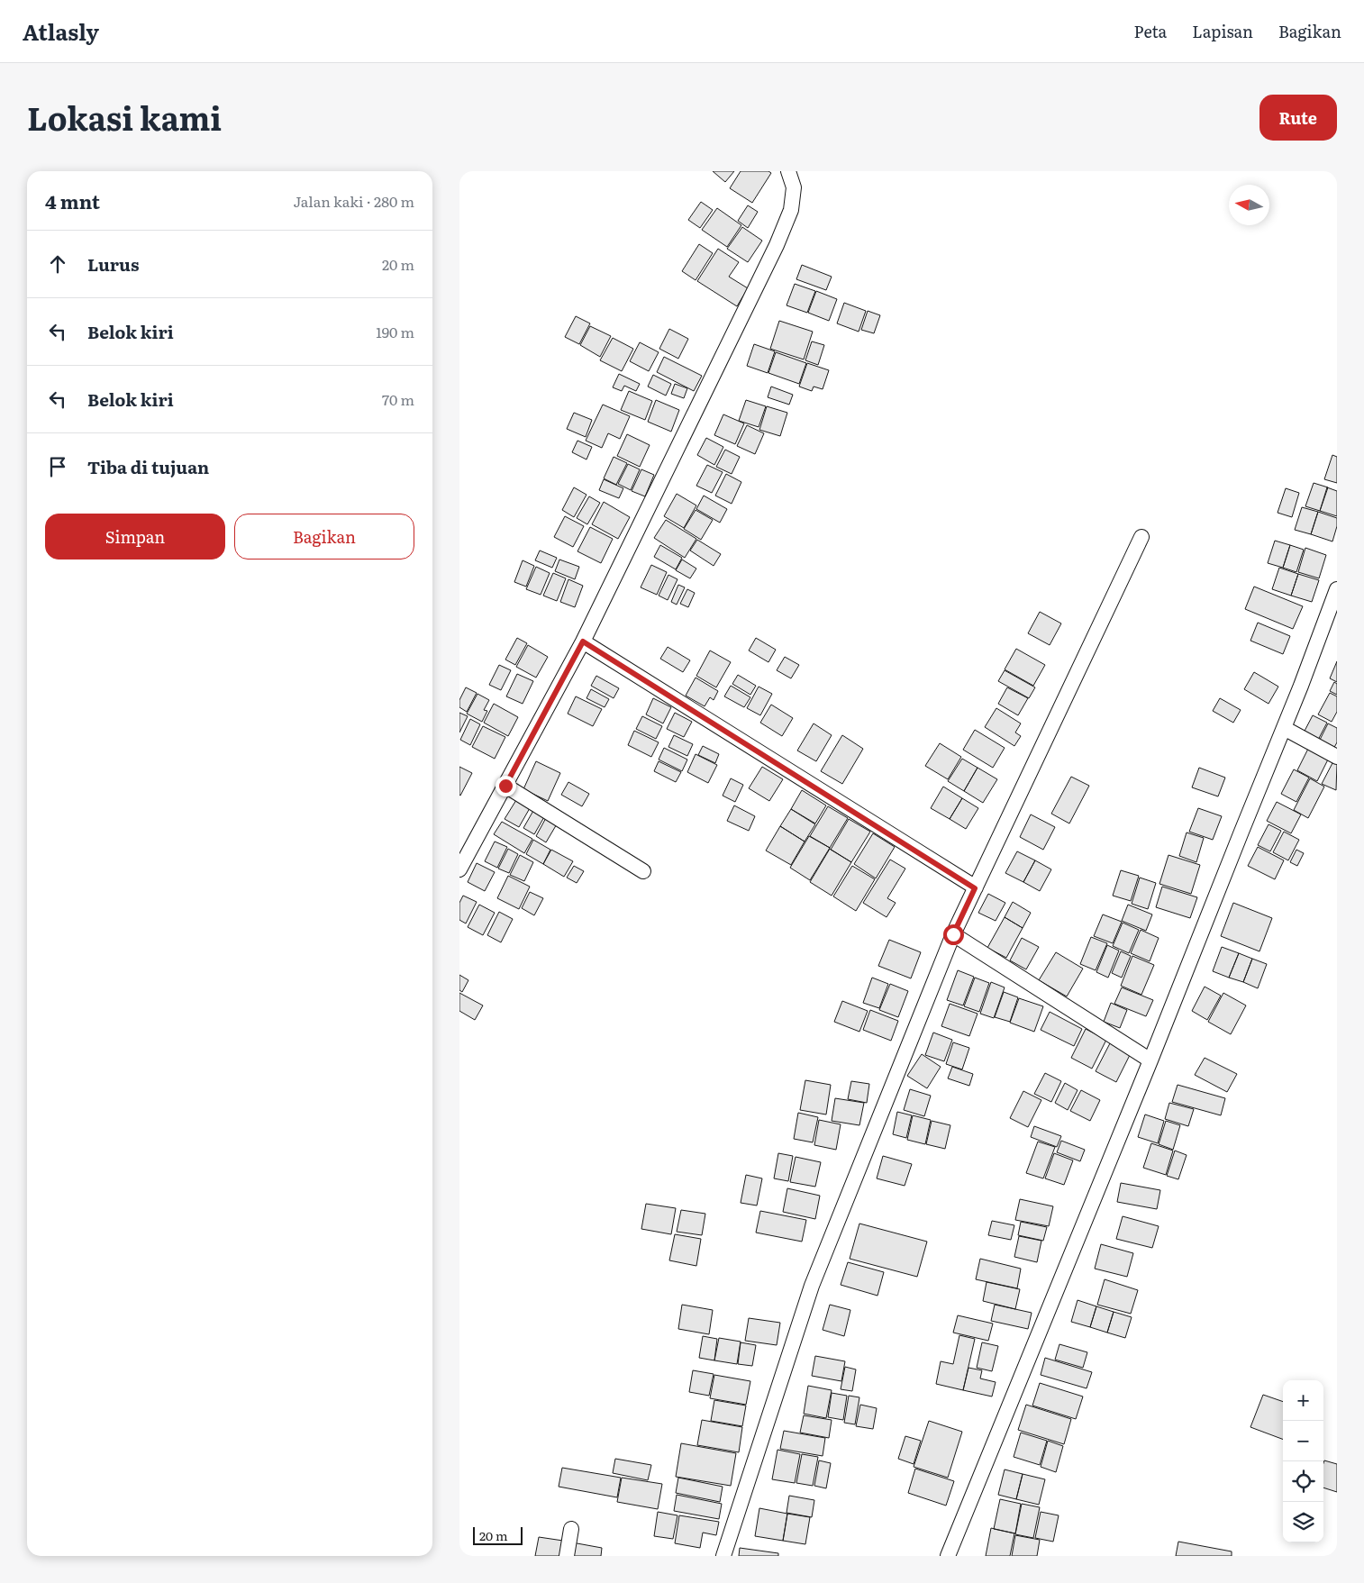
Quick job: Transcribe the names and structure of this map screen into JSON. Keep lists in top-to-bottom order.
{
  "scale_bar": "20 m",
  "north": "left",
  "page": {
    "header": "Atlasly",
    "nav": ["Peta", "Lapisan", "Bagikan"],
    "title": "Lokasi kami",
    "buttons": [
      "Rute",
      ["Simpan", "Bagikan"]
    ],
    "heading": ["4 mnt", "Jalan kaki · 280 m"],
    "list": [
      ["Lurus", "20 m"],
      ["Belok kiri", "190 m"],
      ["Belok kiri", "70 m"],
      "Tiba di tujuan"
    ],
    "map_buttons": ["+", "−"],
    "scale": "20 m"
  }
}
